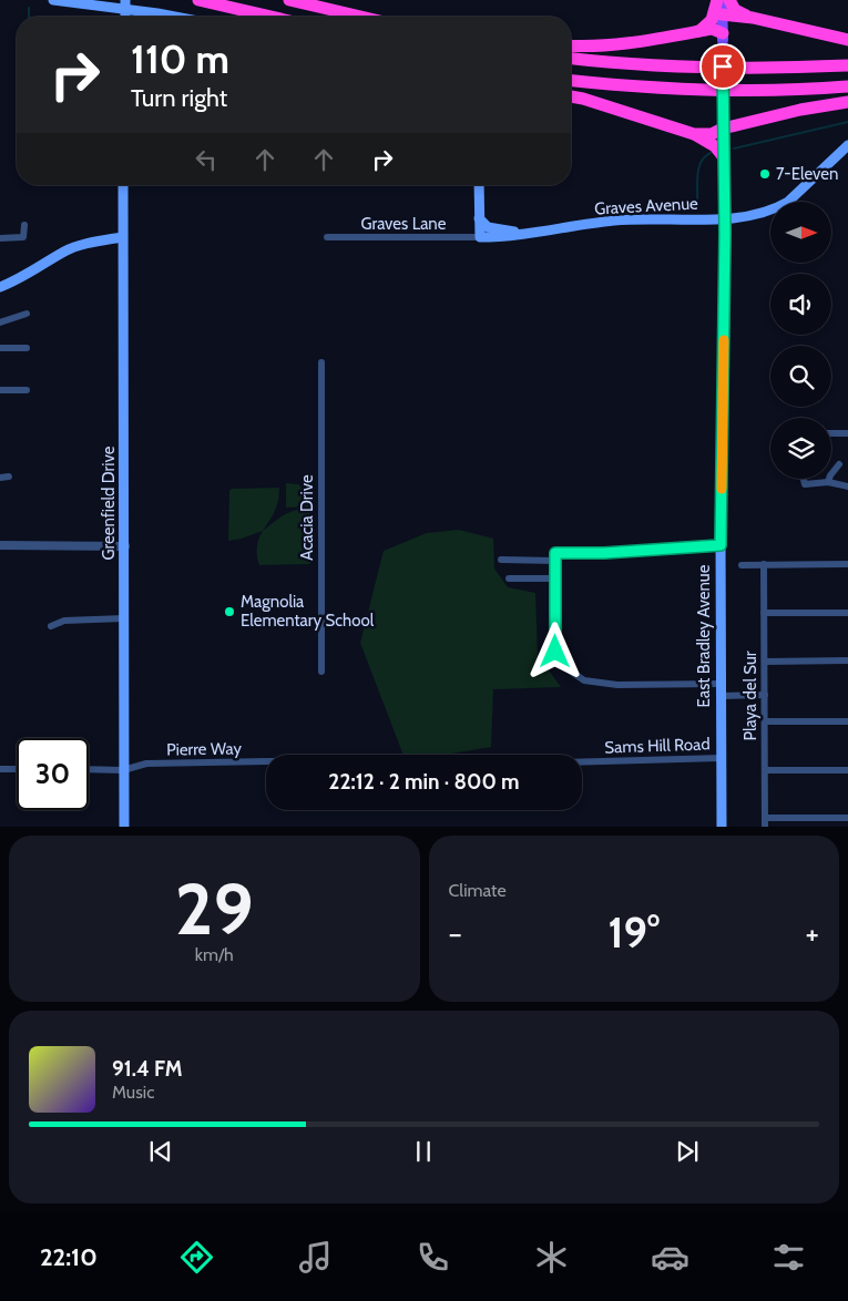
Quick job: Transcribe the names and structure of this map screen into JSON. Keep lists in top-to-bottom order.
{
  "streets": {
    "main road": ["Graves Avenue", "Greenfield Drive", "East Bradley Avenue"],
    "street": [
      "Graves Lane",
      "Acacia Drive",
      "Playa del Sur",
      "Sams Hill Road",
      "Pierre Way"
    ]
  },
  "crossings": [
    ["Graves Avenue", "Graves Lane"],
    ["Graves Avenue", "East Bradley Avenue"],
    ["Greenfield Drive", "Pierre Way"],
    ["East Bradley Avenue", "Sams Hill Road"]
  ],
  "places": ["7-Eleven", "Magnolia Elementary School"],
  "north": "right",
  "page": {
    "turn": ["110 m", "Turn right"],
    "limit": "30",
    "trip": "22:12 · 2 min · 800 m",
    "tile": [
      ["29", "km/h"],
      "Climate"
    ],
    "heat": ["−", "19°", "+"],
    "song": ["91.4 FM", "Music"],
    "tabs": "22:10"
  }
}
